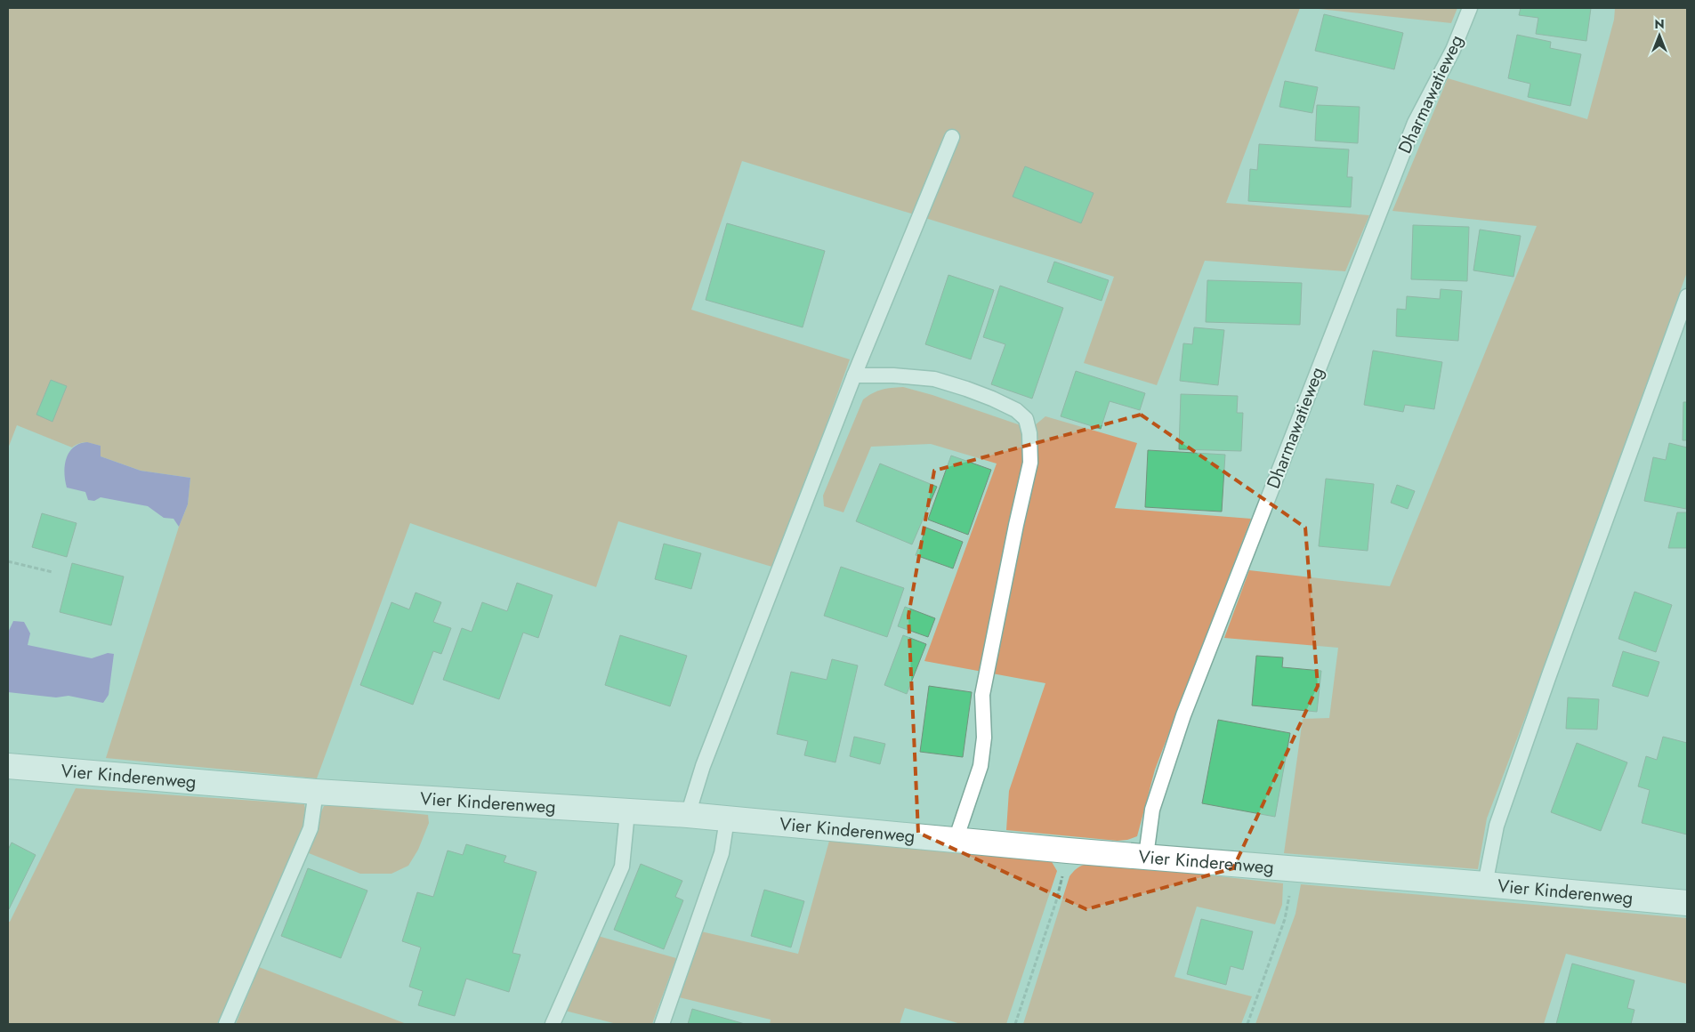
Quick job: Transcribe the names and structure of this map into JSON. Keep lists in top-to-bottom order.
{
  "streets": {
    "street": ["Vier Kinderenweg"],
    "lane": ["Dharmawatieweg"]
  },
  "crossings": [
    ["Dharmawatieweg", "Vier Kinderenweg"]
  ],
  "north": "top"
}
